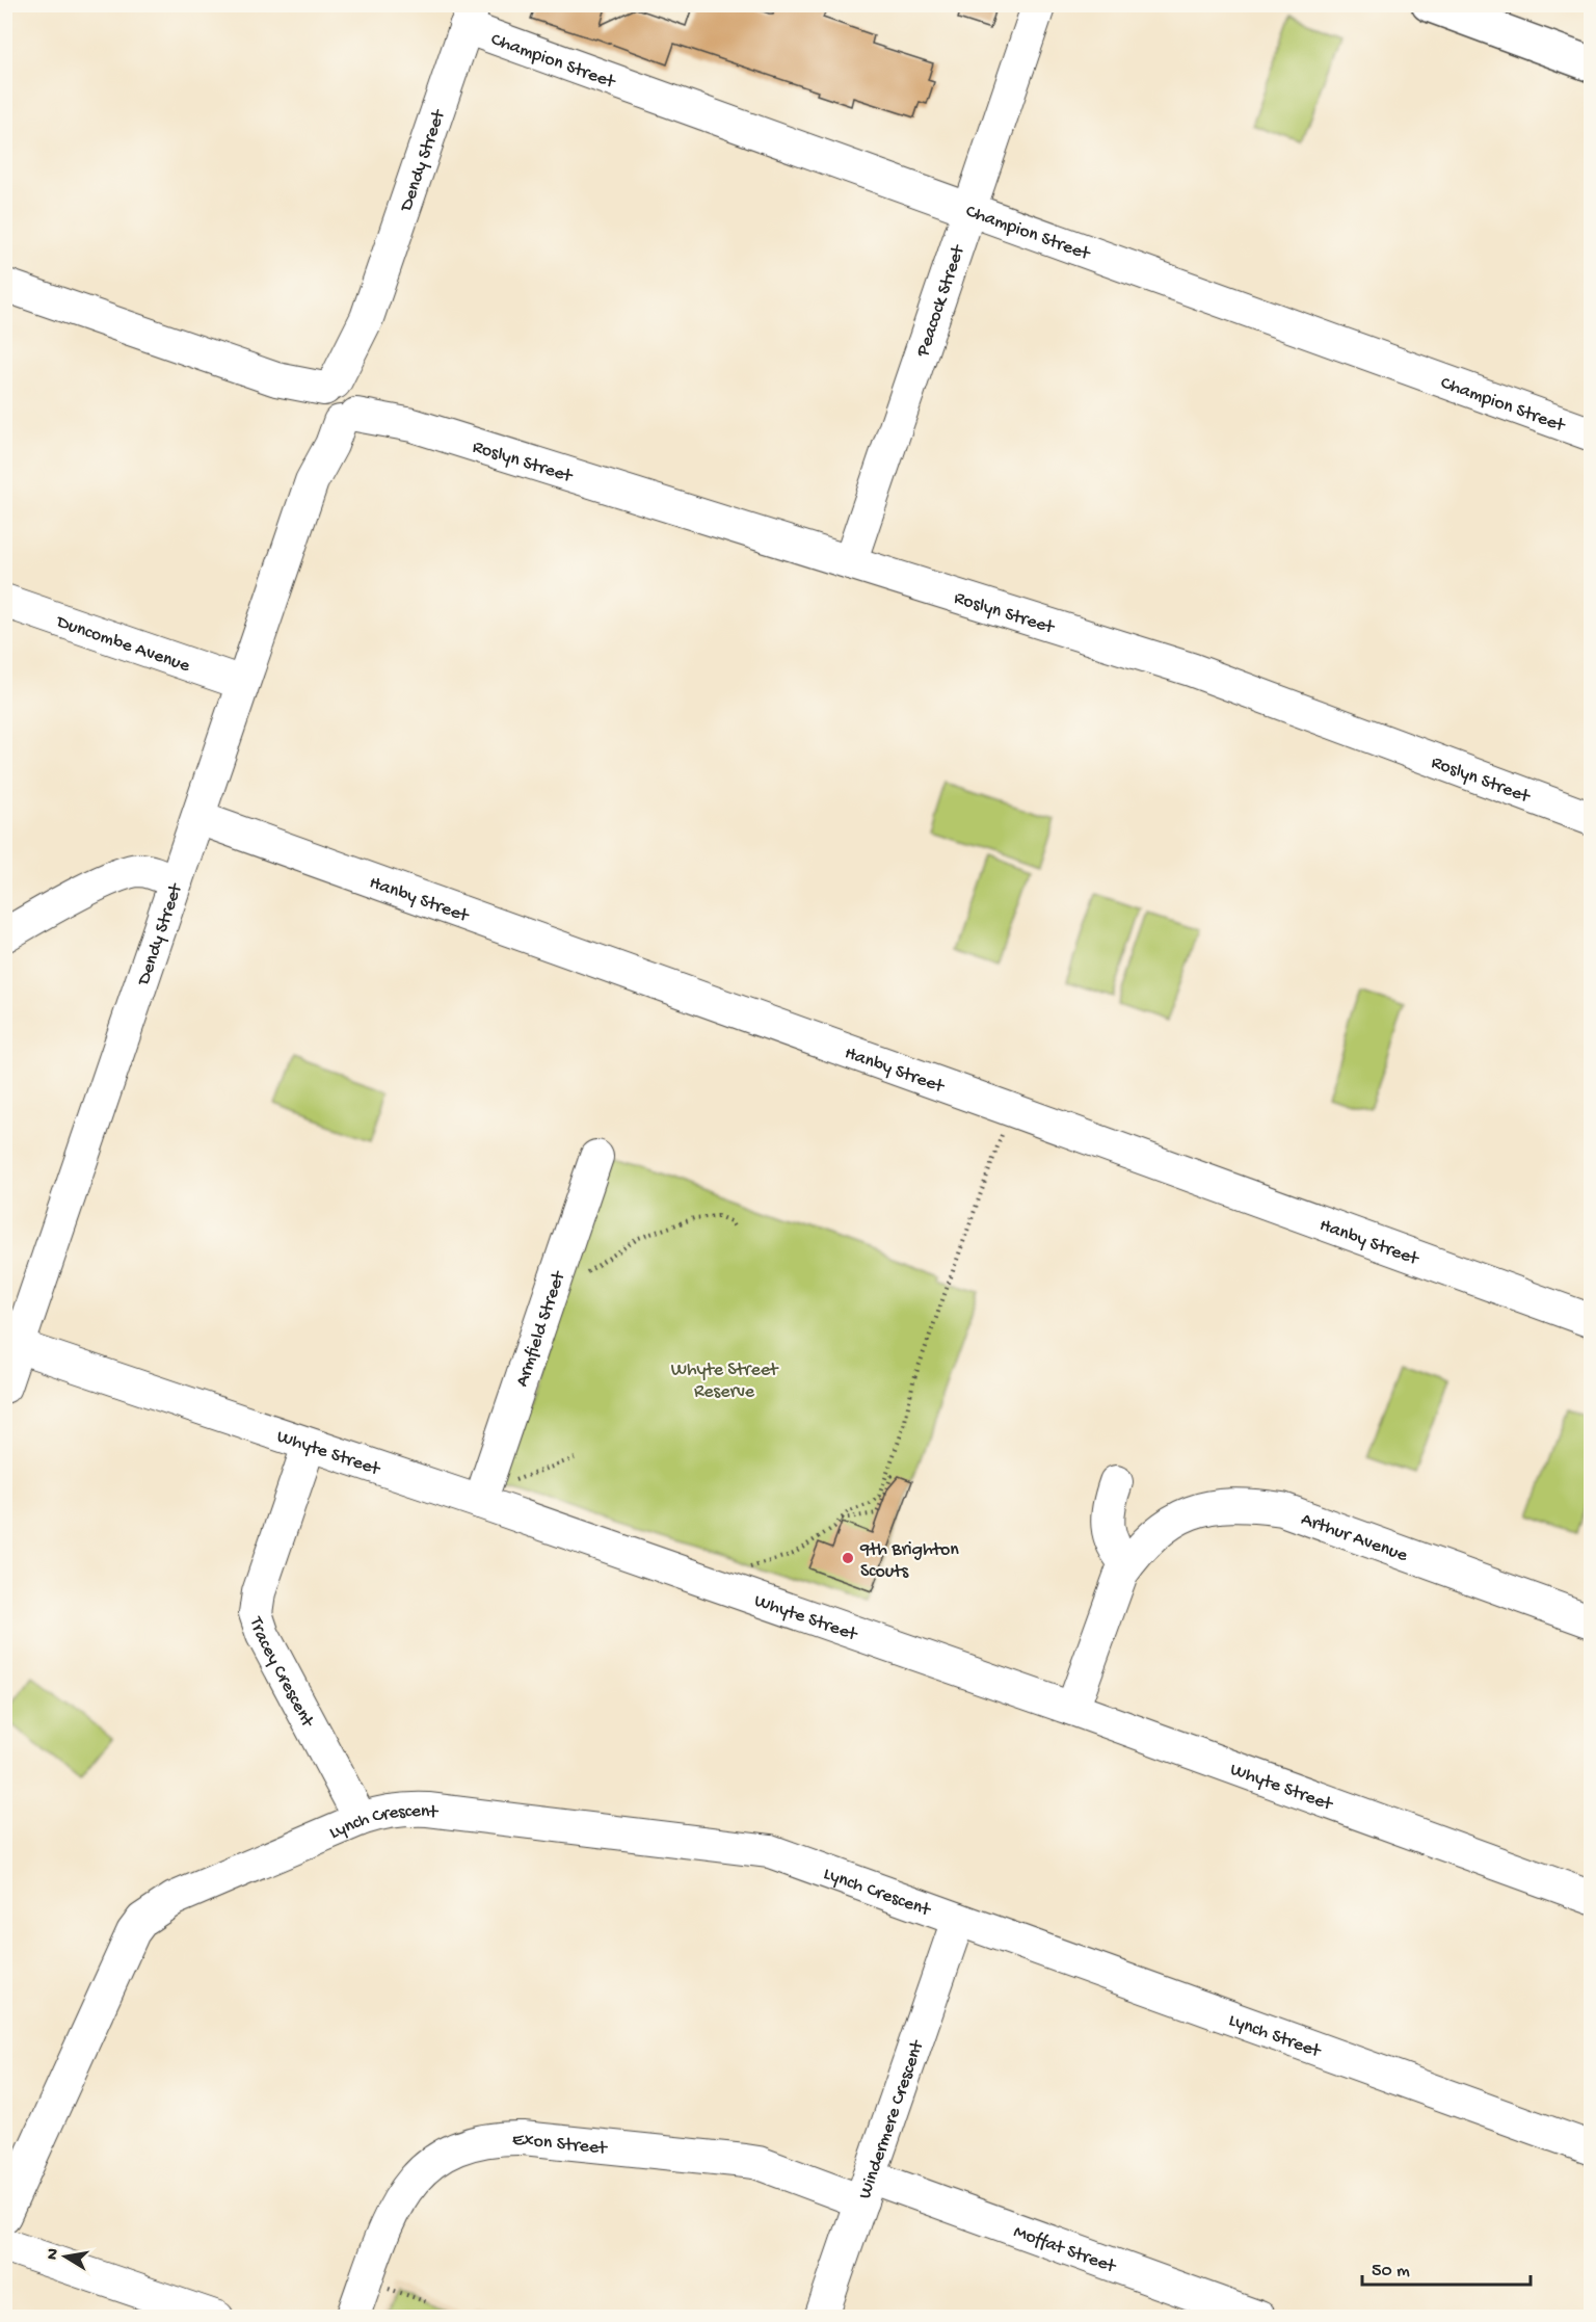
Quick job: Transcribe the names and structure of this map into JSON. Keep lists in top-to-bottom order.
{
  "streets": {
    "street": [
      "Champion Street",
      "Dendy Street",
      "Peacock Street",
      "Roslyn Street",
      "Duncombe Avenue",
      "Hanby Street",
      "Armfield Street",
      "Whyte Street",
      "Arthur Avenue",
      "Tracey Crescent",
      "Lynch Crescent",
      "Lynch Street",
      "Windermere Crescent",
      "Exon Street",
      "Moffat Street"
    ]
  },
  "crossings": [
    ["Champion Street", "Dendy Street"],
    ["Champion Street", "Peacock Street"],
    ["Dendy Street", "Roslyn Street"],
    ["Dendy Street", "Duncombe Avenue"],
    ["Dendy Street", "Hanby Street"],
    ["Dendy Street", "Whyte Street"],
    ["Peacock Street", "Roslyn Street"],
    ["Armfield Street", "Whyte Street"],
    ["Whyte Street", "Arthur Avenue"],
    ["Whyte Street", "Tracey Crescent"],
    ["Tracey Crescent", "Lynch Crescent"],
    ["Lynch Crescent", "Lynch Street"],
    ["Lynch Crescent", "Windermere Crescent"],
    ["Lynch Street", "Windermere Crescent"],
    ["Windermere Crescent", "Exon Street"],
    ["Windermere Crescent", "Moffat Street"],
    ["Exon Street", "Moffat Street"]
  ],
  "parks": ["Whyte Street Reserve"],
  "places": ["9th Brighton Scouts"],
  "scale_bar": "50 m",
  "north": "left"
}
